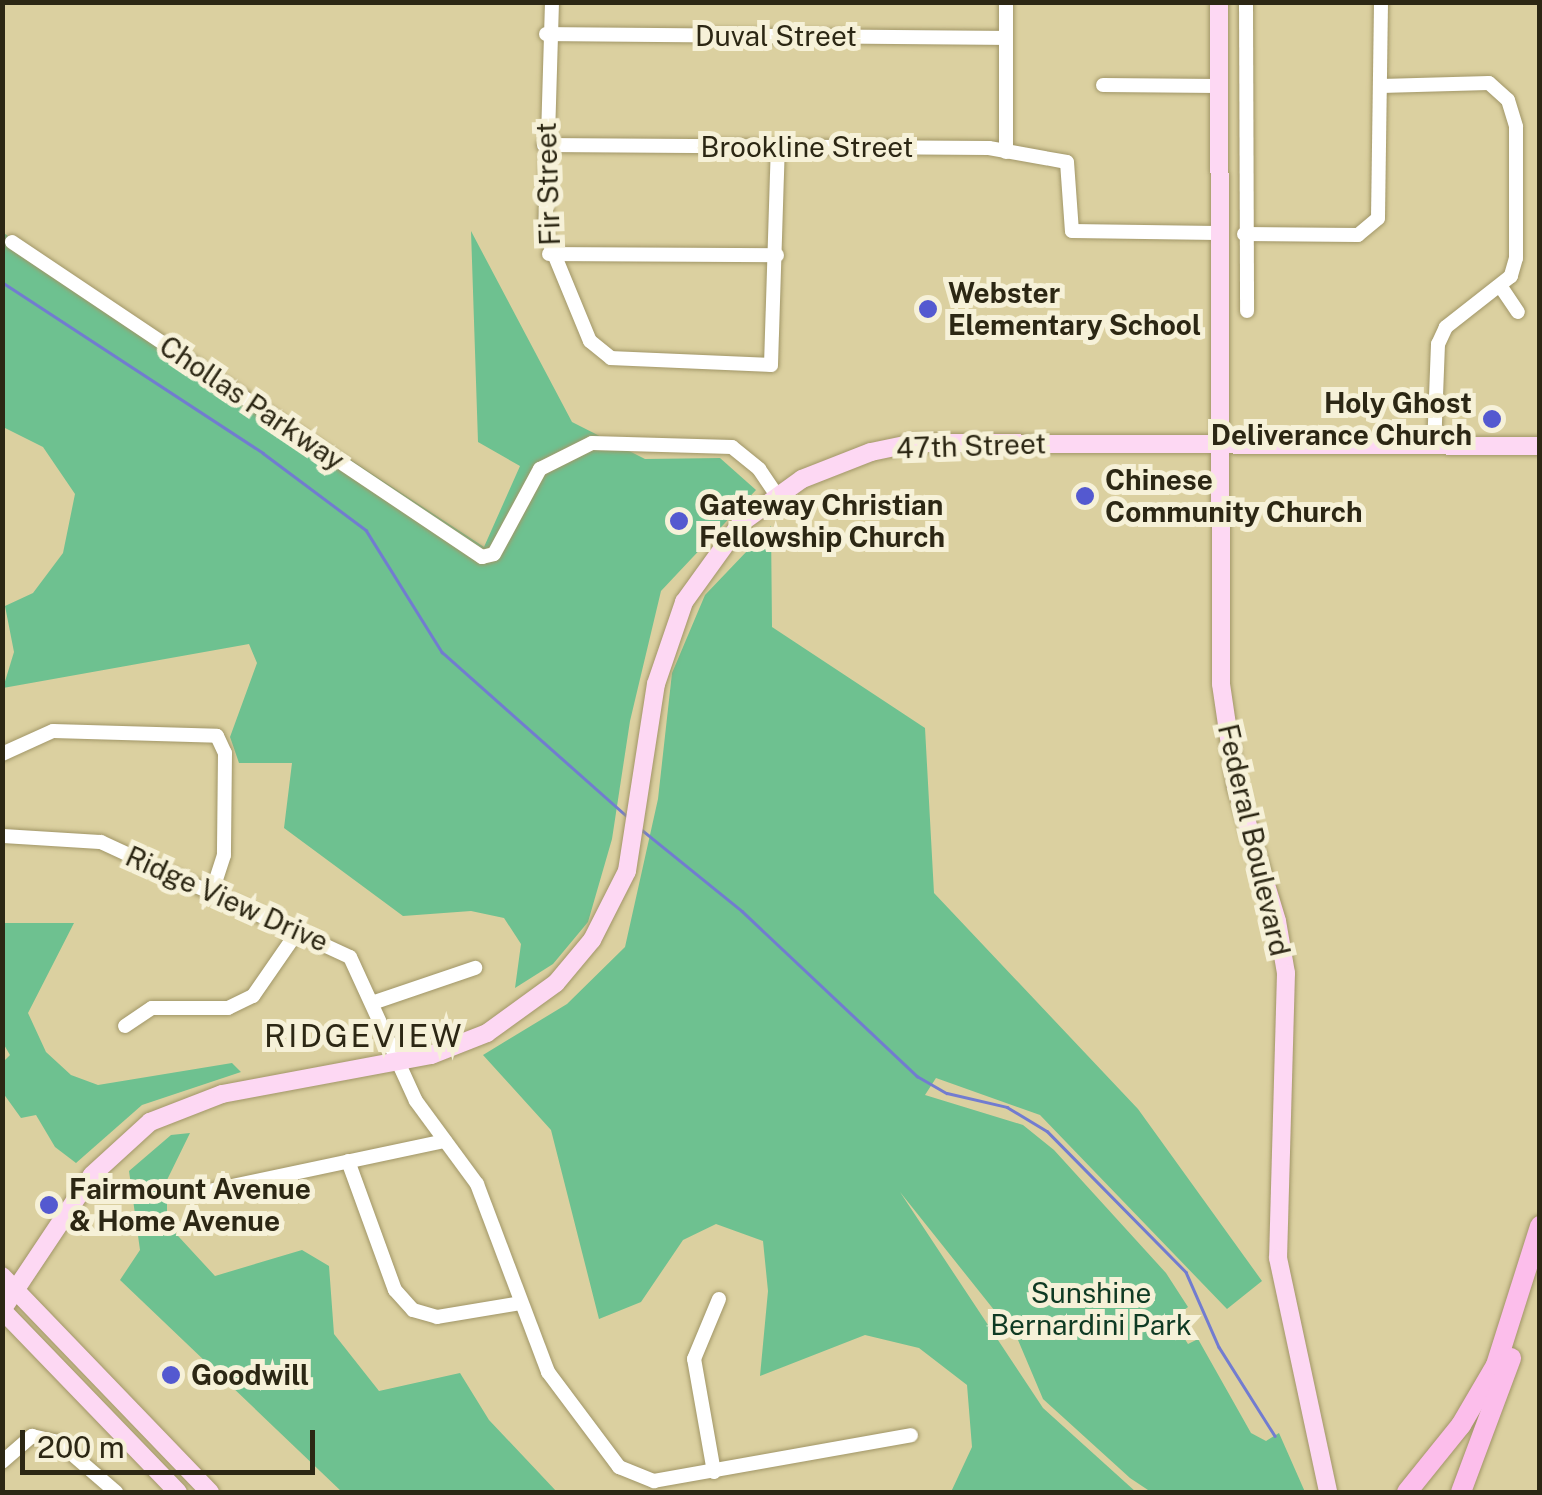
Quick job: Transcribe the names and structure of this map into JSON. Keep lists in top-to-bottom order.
{
  "streets": {
    "main road": ["47th Street", "Federal Boulevard"],
    "street": [
      "Duval Street",
      "Brookline Street",
      "Fir Street",
      "Chollas Parkway",
      "Ridge View Drive"
    ]
  },
  "crossings": [
    ["Duval Street", "Fir Street"],
    ["Brookline Street", "Fir Street"],
    ["Brookline Street", "Federal Boulevard"],
    ["Chollas Parkway", "47th Street"],
    ["47th Street", "Federal Boulevard"],
    ["47th Street", "Ridge View Drive"]
  ],
  "districts": ["RIDGEVIEW"],
  "parks": ["Sunshine Bernardini Park"],
  "places": [
    "Webster Elementary School",
    "Holy Ghost Deliverance Church",
    "Chinese Community Church",
    "Gateway Christian Fellowship Church",
    "Fairmount Avenue & Home Avenue",
    "Goodwill"
  ],
  "scale_bar": "200 m"
}
